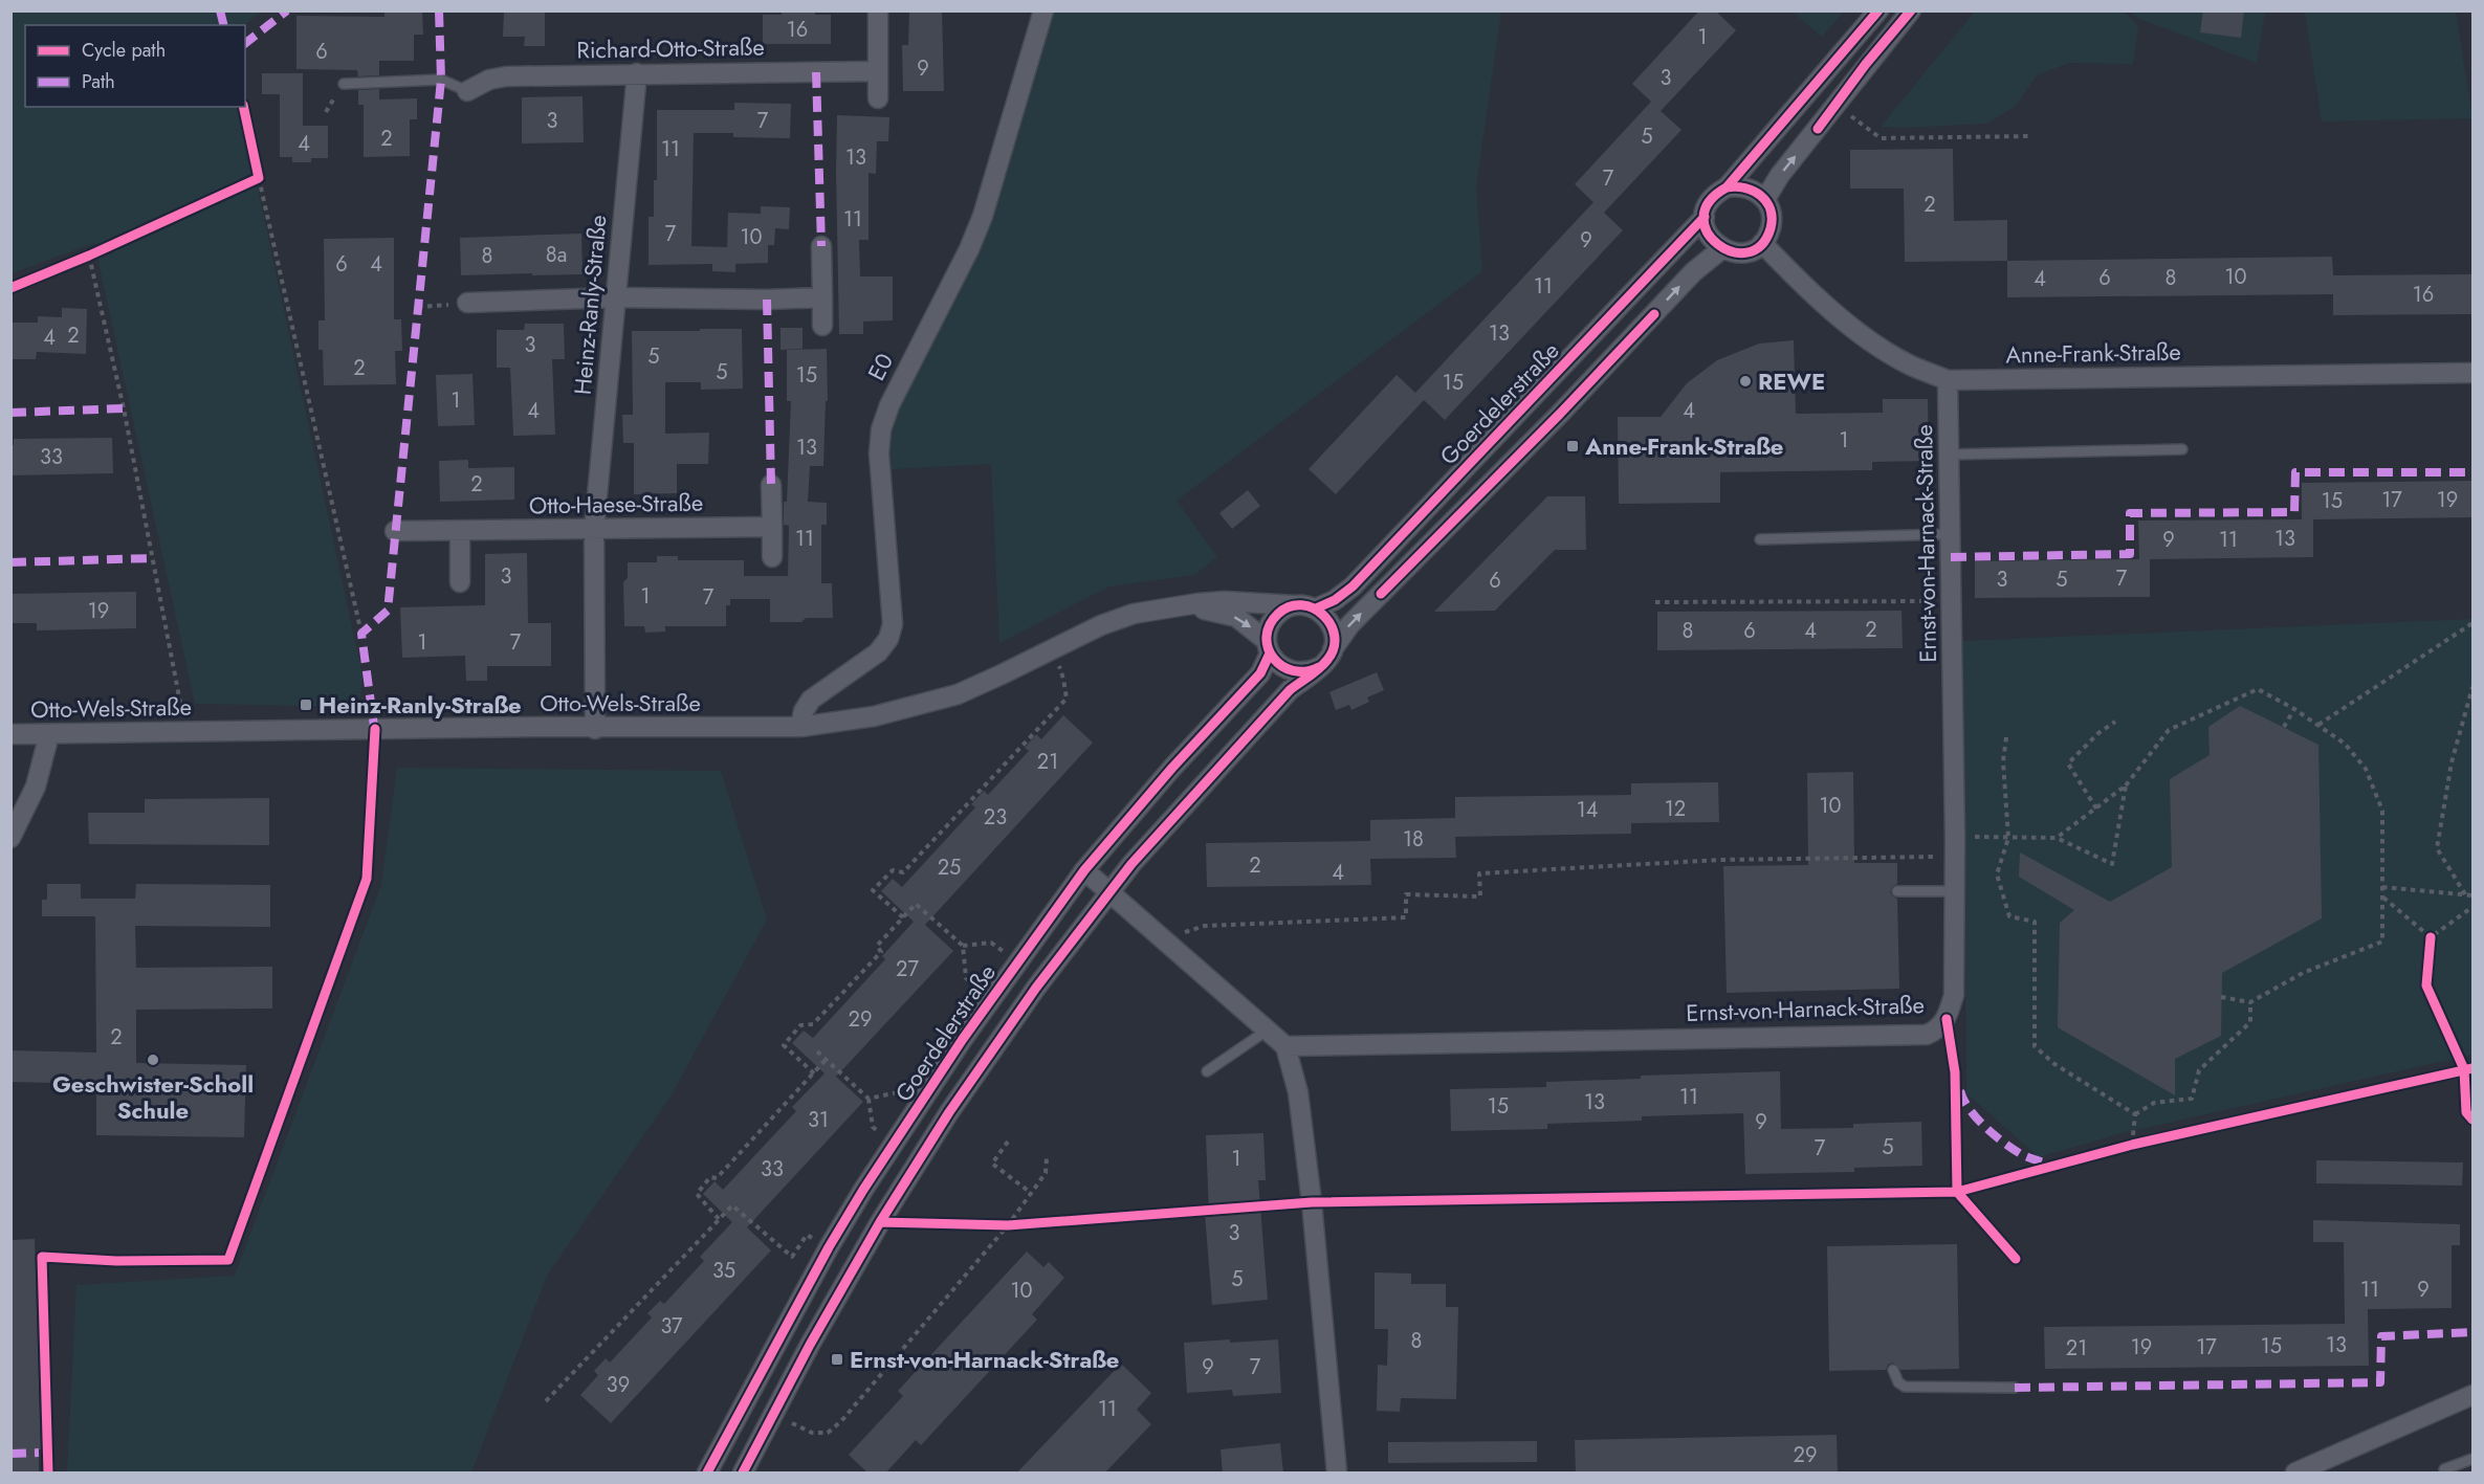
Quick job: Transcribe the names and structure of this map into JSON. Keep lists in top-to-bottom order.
{
  "streets": {
    "street": [
      "Richard-Otto-Straße",
      "Heinz-Ranly-Straße",
      "Anne-Frank-Straße",
      "E0",
      "Goerdelerstraße",
      "Otto-Haese-Straße",
      "Ernst-von-Harnack-Straße",
      "Otto-Wels-Straße"
    ]
  },
  "crossings": [
    ["Richard-Otto-Straße", "Heinz-Ranly-Straße"],
    ["Heinz-Ranly-Straße", "Otto-Haese-Straße"],
    ["Heinz-Ranly-Straße", "Otto-Wels-Straße"],
    ["Anne-Frank-Straße", "Goerdelerstraße"],
    ["Anne-Frank-Straße", "Ernst-von-Harnack-Straße"],
    ["E0", "Otto-Wels-Straße"],
    ["Goerdelerstraße", "Otto-Wels-Straße"]
  ],
  "places": {
    "other": ["REWE", "Geschwister-Scholl Schule"],
    "transit": ["Anne-Frank-Straße", "Heinz-Ranly-Straße", "Ernst-von-Harnack-Straße"]
  },
  "house_numbers": [
    "16",
    "1",
    "6",
    "9",
    "3",
    "3",
    "7",
    "5",
    "2",
    "4",
    "11",
    "13",
    "7",
    "2",
    "11",
    "7",
    "10",
    "9",
    "8a",
    "8",
    "6",
    "4",
    "10",
    "6",
    "8",
    "4",
    "11",
    "16",
    "13",
    "2",
    "4",
    "3",
    "5",
    "2",
    "5",
    "15",
    "15",
    "1",
    "4",
    "4",
    "1",
    "13",
    "33",
    "2",
    "17",
    "19",
    "15",
    "11",
    "13",
    "9",
    "11",
    "3",
    "7",
    "3",
    "5",
    "6",
    "1",
    "7",
    "19",
    "2",
    "8",
    "6",
    "4",
    "1",
    "7",
    "21",
    "10",
    "12",
    "14",
    "23",
    "18",
    "2",
    "25",
    "4",
    "27",
    "29",
    "2",
    "11",
    "13",
    "15",
    "31",
    "9",
    "5",
    "7",
    "1",
    "33",
    "3",
    "35",
    "5",
    "11",
    "9",
    "10",
    "37",
    "8",
    "13",
    "15",
    "19",
    "17",
    "21",
    "9",
    "7",
    "39",
    "11",
    "29"
  ],
  "legend": ["Cycle path", "Path"]
}
